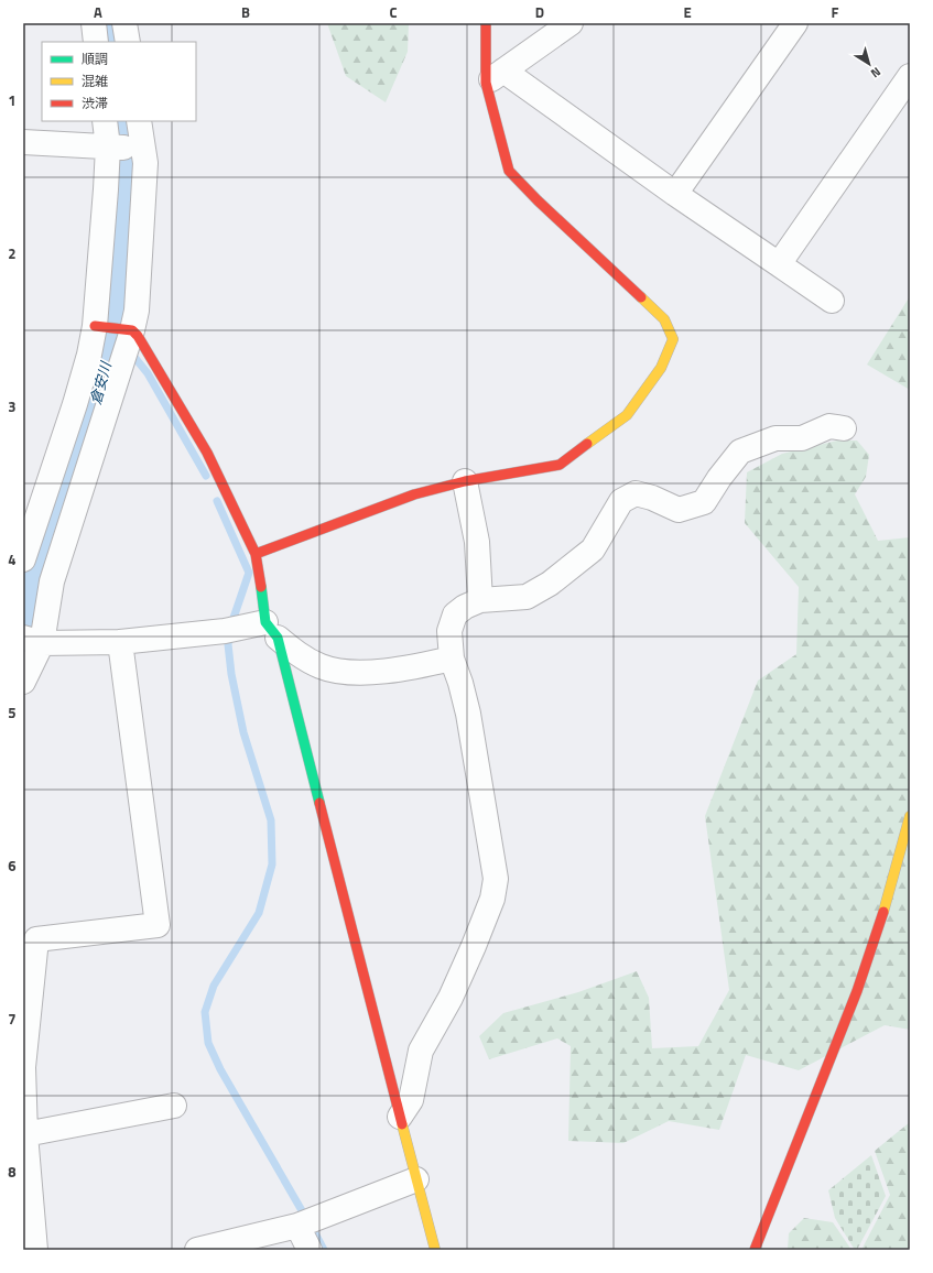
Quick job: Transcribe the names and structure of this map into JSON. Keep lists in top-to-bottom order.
{
  "water": ["倉安川"],
  "legend": ["順調", "混雑", "渋滞"],
  "north": "bottom right",
  "grid": {
    "columns": [
      "A",
      "B",
      "C",
      "D",
      "E",
      "F"
    ],
    "rows": [
      "1",
      "2",
      "3",
      "4",
      "5",
      "6",
      "7",
      "8"
    ]
  }
}
